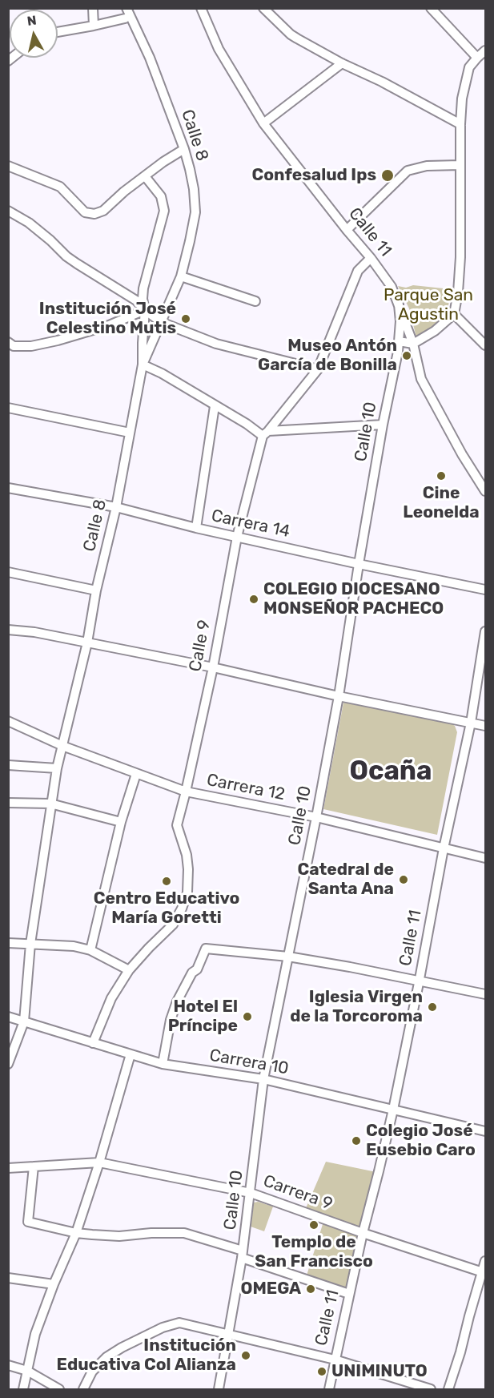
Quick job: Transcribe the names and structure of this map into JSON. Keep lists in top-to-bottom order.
{
  "streets": {
    "street": [
      "Calle 8",
      "Calle 11",
      "Calle 10",
      "Carrera 14",
      "Calle 9",
      "Carrera 12",
      "Carrera 10",
      "Carrera 9"
    ]
  },
  "crossings": [
    ["Calle 8", "Carrera 14"],
    ["Calle 8", "Carrera 12"],
    ["Calle 8", "Carrera 10"],
    ["Calle 11", "Calle 10"],
    ["Calle 11", "Calle 9"],
    ["Calle 11", "Carrera 12"],
    ["Calle 11", "Carrera 10"],
    ["Calle 11", "Carrera 9"],
    ["Calle 10", "Carrera 14"],
    ["Calle 10", "Carrera 12"],
    ["Calle 10", "Carrera 10"],
    ["Calle 10", "Carrera 9"],
    ["Carrera 14", "Calle 9"],
    ["Calle 9", "Carrera 12"],
    ["Calle 9", "Carrera 10"]
  ],
  "districts": ["Ocaña"],
  "parks": ["Parque San Agustin"],
  "places": [
    "Confesalud Ips",
    "Institución José Celestino Mutis",
    "Museo Antón García de Bonilla",
    "Cine Leonelda",
    "COLEGIO DIOCESANO MONSEÑOR PACHECO",
    "Catedral de Santa Ana",
    "Centro Educativo María Goretti",
    "Iglesia Virgen de la Torcoroma",
    "Hotel El Príncipe",
    "Colegio José Eusebio Caro",
    "Templo de San Francisco",
    "OMEGA",
    "Institución Educativa Col Alianza",
    "UNIMINUTO"
  ],
  "north": "top"
}
